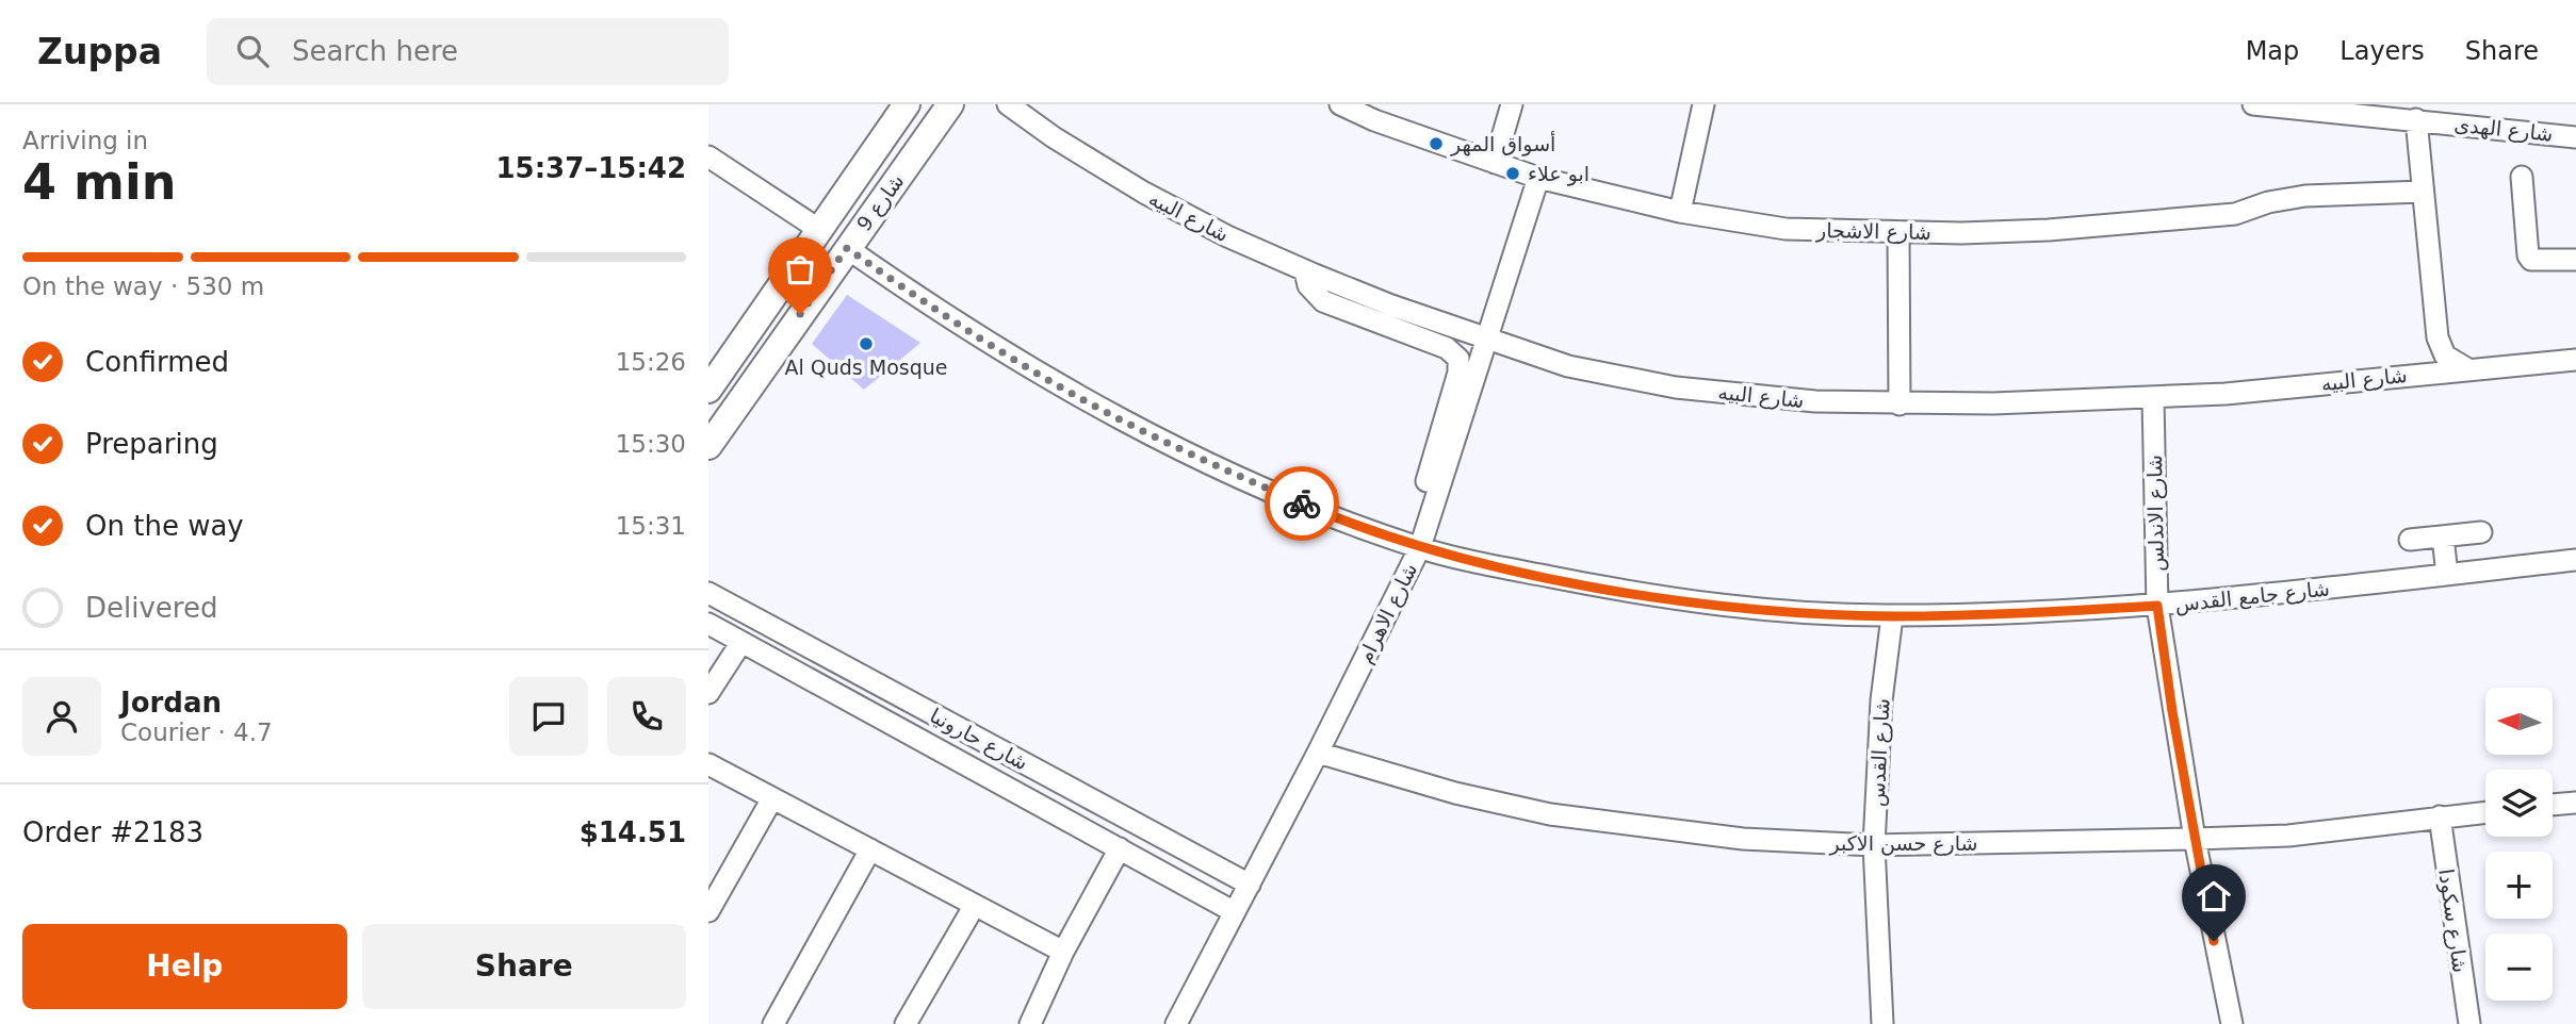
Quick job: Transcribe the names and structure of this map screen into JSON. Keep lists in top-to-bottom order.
{
  "streets": {
    "main road": ["شارع 9"],
    "street": [
      "شارع الهدى",
      "شارع البيه",
      "شارع الاشجار",
      "شارع الاندلس",
      "شارع جامع القدس",
      "شارع الاهرام",
      "شارع حارونيا",
      "شارع القدس",
      "شارع حسن الاكبر",
      "شارع سكودا"
    ]
  },
  "crossings": [
    ["شارع 9", "شارع جامع القدس"],
    ["شارع البيه", "شارع الاندلس"],
    ["شارع البيه", "شارع الاهرام"],
    ["شارع الاشجار", "شارع الاهرام"],
    ["شارع الاندلس", "شارع جامع القدس"],
    ["شارع الاندلس", "شارع حسن الاكبر"],
    ["شارع جامع القدس", "شارع الاهرام"],
    ["شارع جامع القدس", "شارع القدس"],
    ["شارع الاهرام", "شارع حارونيا"],
    ["شارع الاهرام", "شارع حسن الاكبر"],
    ["شارع القدس", "شارع حسن الاكبر"],
    ["شارع حسن الاكبر", "شارع سكودا"]
  ],
  "places": ["أسواق المهر", "ابو علاء", "Al Quds Mosque"],
  "north": "left",
  "page": {
    "header": "Zuppa",
    "search": "Search here",
    "nav": ["Map", "Layers", "Share"],
    "heading": ["4 min", "Arriving in", "15:37–15:42"],
    "panel": [
      "Jordan",
      "Courier · 4.7",
      "Order #2183",
      "$14.51"
    ],
    "bar": "On the way · 530 m",
    "list": [
      ["Confirmed", "15:26"],
      ["Preparing", "15:30"],
      ["On the way", "15:31"],
      "Delivered"
    ],
    "map_buttons": ["+", "−"],
    "buttons": ["Help", "Share"]
  }
}
